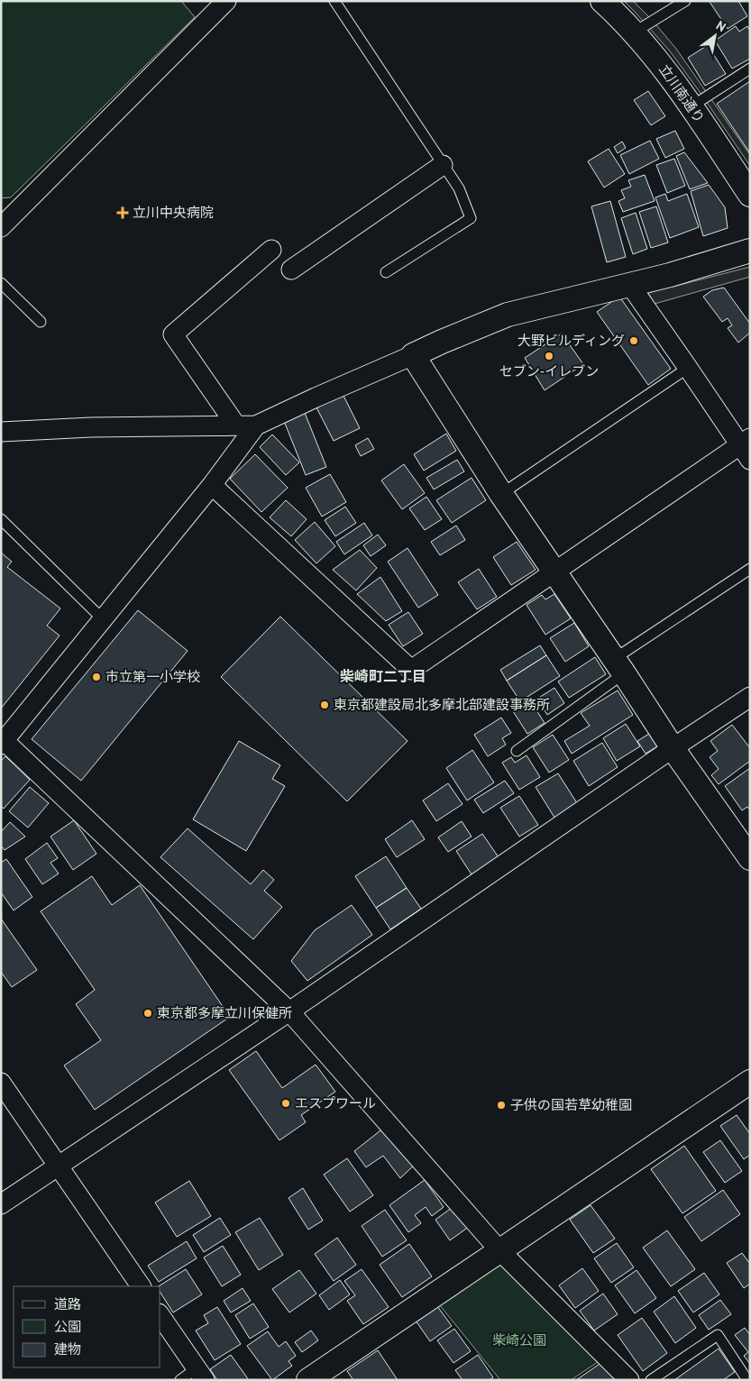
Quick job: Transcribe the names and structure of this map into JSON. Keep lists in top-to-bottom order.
{
  "streets": {
    "street": ["立川南通り"]
  },
  "districts": ["柴崎町二丁目"],
  "parks": ["柴崎公園"],
  "places": {
    "health": ["立川中央病院"],
    "other": [
      "大野ビルディング",
      "セブン-イレブン",
      "市立第一小学校",
      "東京都建設局北多摩北部建設事務所",
      "東京都多摩立川保健所",
      "エスプワール",
      "子供の国若草幼稚園"
    ]
  },
  "legend": ["道路", "公園", "建物"],
  "north": "top right"
}
